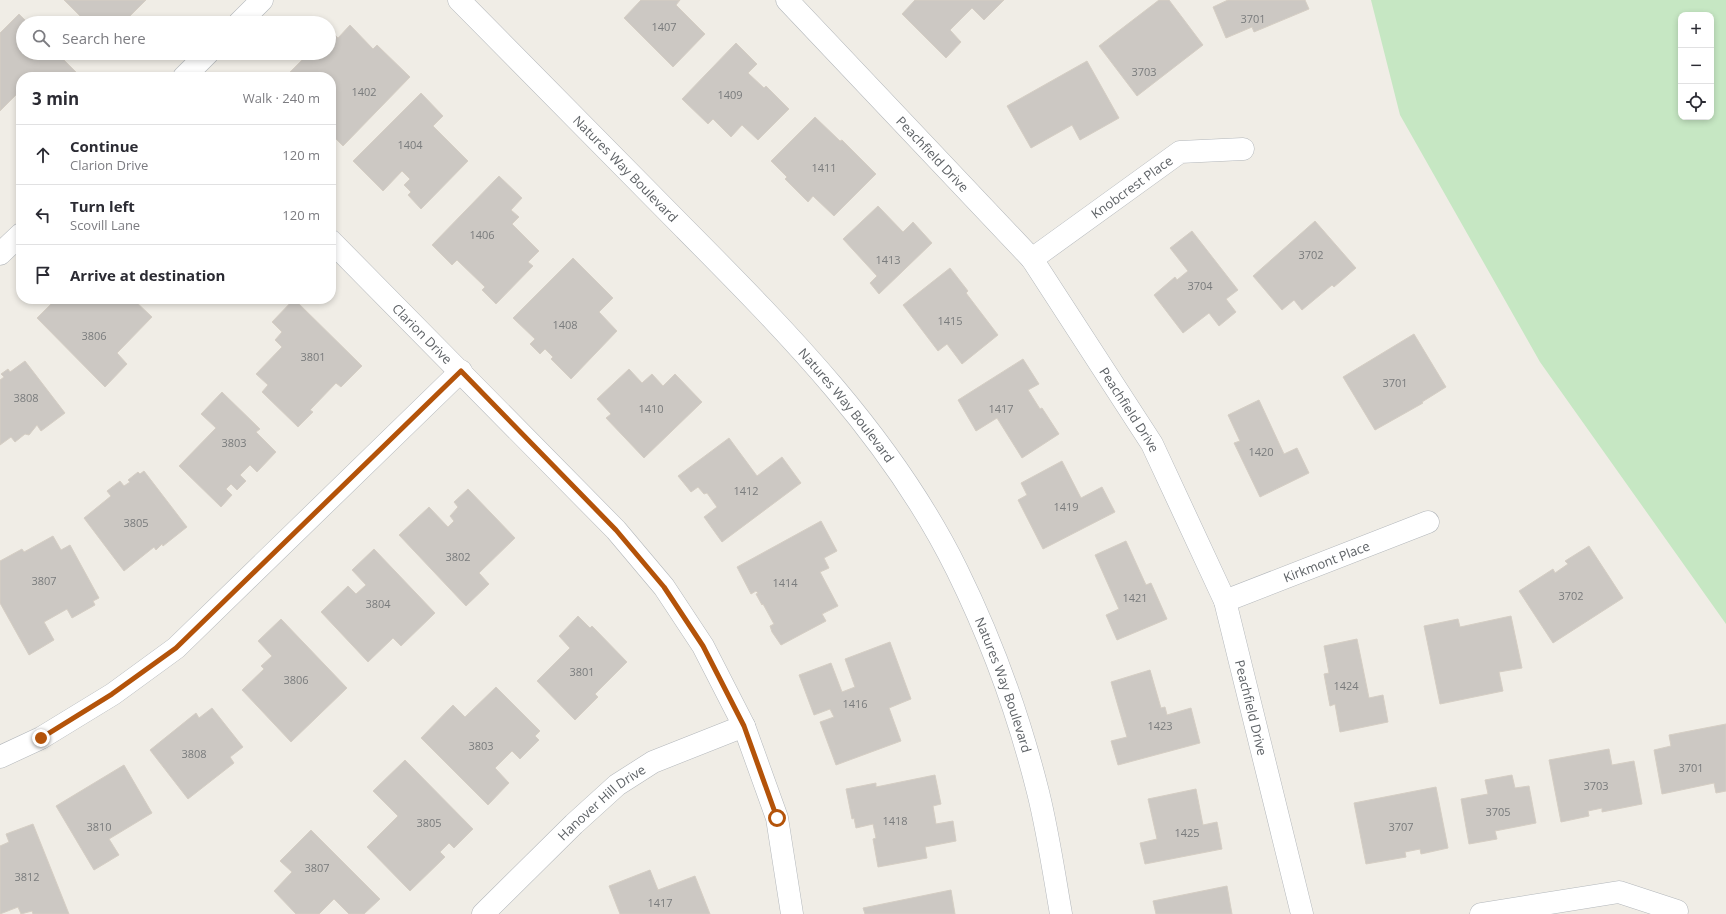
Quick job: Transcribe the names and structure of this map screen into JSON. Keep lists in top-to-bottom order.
{
  "streets": {
    "street": [
      "Peachfield Drive",
      "Natures Way Boulevard",
      "Knobcrest Place",
      "Clarion Drive",
      "Kirkmont Place",
      "Hanover Hill Drive"
    ]
  },
  "crossings": [
    ["Peachfield Drive", "Knobcrest Place"],
    ["Peachfield Drive", "Kirkmont Place"],
    ["Clarion Drive", "Hanover Hill Drive"]
  ],
  "house_numbers": [
    "3701",
    "1407",
    "3703",
    "1402",
    "1409",
    "1404",
    "1411",
    "1406",
    "3702",
    "1413",
    "3704",
    "1415",
    "1408",
    "3806",
    "3801",
    "3701",
    "3808",
    "1410",
    "1417",
    "3803",
    "1420",
    "1412",
    "1419",
    "3805",
    "3802",
    "3807",
    "1414",
    "3702",
    "1421",
    "3804",
    "3801",
    "3806",
    "1424",
    "1416",
    "1423",
    "3803",
    "3808",
    "3701",
    "3703",
    "3705",
    "1418",
    "3805",
    "3810",
    "3707",
    "1425",
    "3807",
    "3812",
    "1417"
  ],
  "page": {
    "map_buttons": ["+", "−"],
    "search": "Search here",
    "heading": ["3 min", "Walk · 240 m"],
    "list": [
      ["Continue", "Clarion Drive", "120 m"],
      ["Turn left", "Scovill Lane", "120 m"],
      "Arrive at destination"
    ]
  }
}
